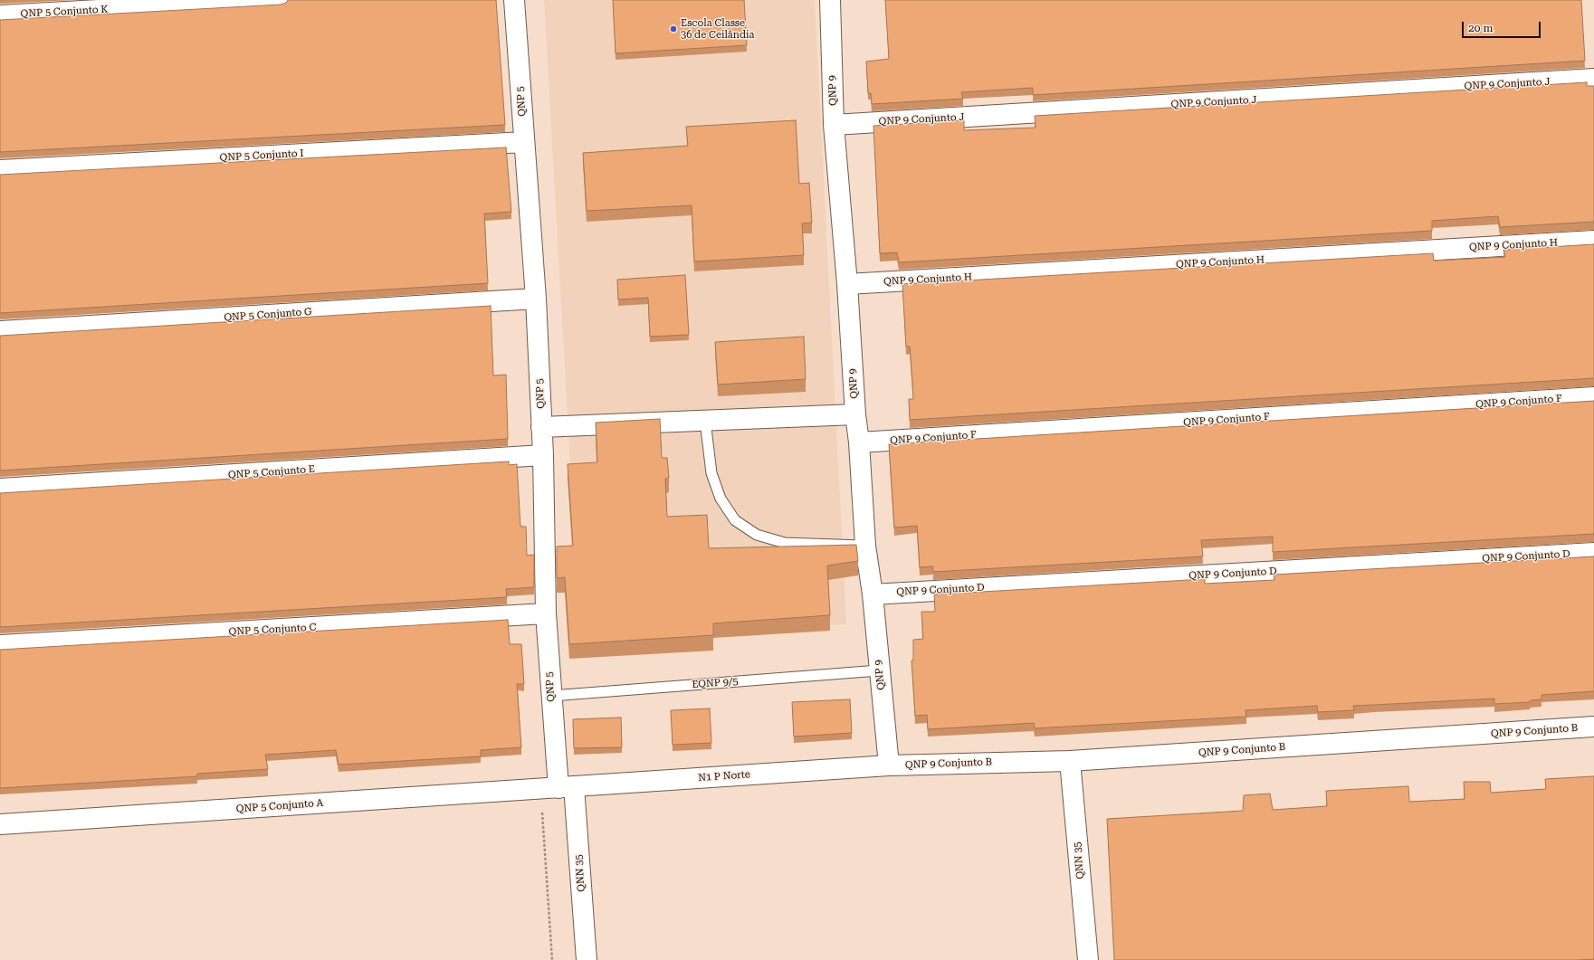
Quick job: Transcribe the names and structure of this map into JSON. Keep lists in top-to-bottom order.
{
  "streets": {
    "street": [
      "QNP 5 Conjunto K",
      "QNP 9 Conjunto J",
      "QNP 9",
      "QNP 5",
      "QNP 5 Conjunto I",
      "QNP 9 Conjunto H",
      "QNP 5 Conjunto G",
      "QNP 9 Conjunto F",
      "QNP 5 Conjunto E",
      "QNP 9 Conjunto D",
      "QNP 5 Conjunto C",
      "QNP 9 Conjunto B",
      "N1 P Norte",
      "QNP 5 Conjunto A",
      "QNN 35"
    ],
    "lane": ["EQNP 9/5"]
  },
  "crossings": [
    ["QNP 9 Conjunto J", "QNP 9"],
    ["QNP 9", "QNP 9 Conjunto H"],
    ["QNP 9", "QNP 9 Conjunto F"],
    ["QNP 9", "QNP 9 Conjunto D"],
    ["QNP 9", "EQNP 9/5"],
    ["QNP 9", "QNP 9 Conjunto B"],
    ["QNP 9", "N1 P Norte"],
    ["QNP 5", "QNP 5 Conjunto I"],
    ["QNP 5", "QNP 5 Conjunto G"],
    ["QNP 5", "QNP 5 Conjunto E"],
    ["QNP 5", "QNP 5 Conjunto C"],
    ["QNP 5", "EQNP 9/5"],
    ["QNP 5", "N1 P Norte"],
    ["QNP 5", "QNP 5 Conjunto A"],
    ["QNP 5", "QNN 35"],
    ["QNP 9 Conjunto B", "N1 P Norte"],
    ["QNP 9 Conjunto B", "QNN 35"],
    ["N1 P Norte", "QNP 5 Conjunto A"],
    ["N1 P Norte", "QNN 35"],
    ["QNP 5 Conjunto A", "QNN 35"]
  ],
  "places": ["Escola Classe 36 de Ceilândia"],
  "scale_bar": "20 m"
}
